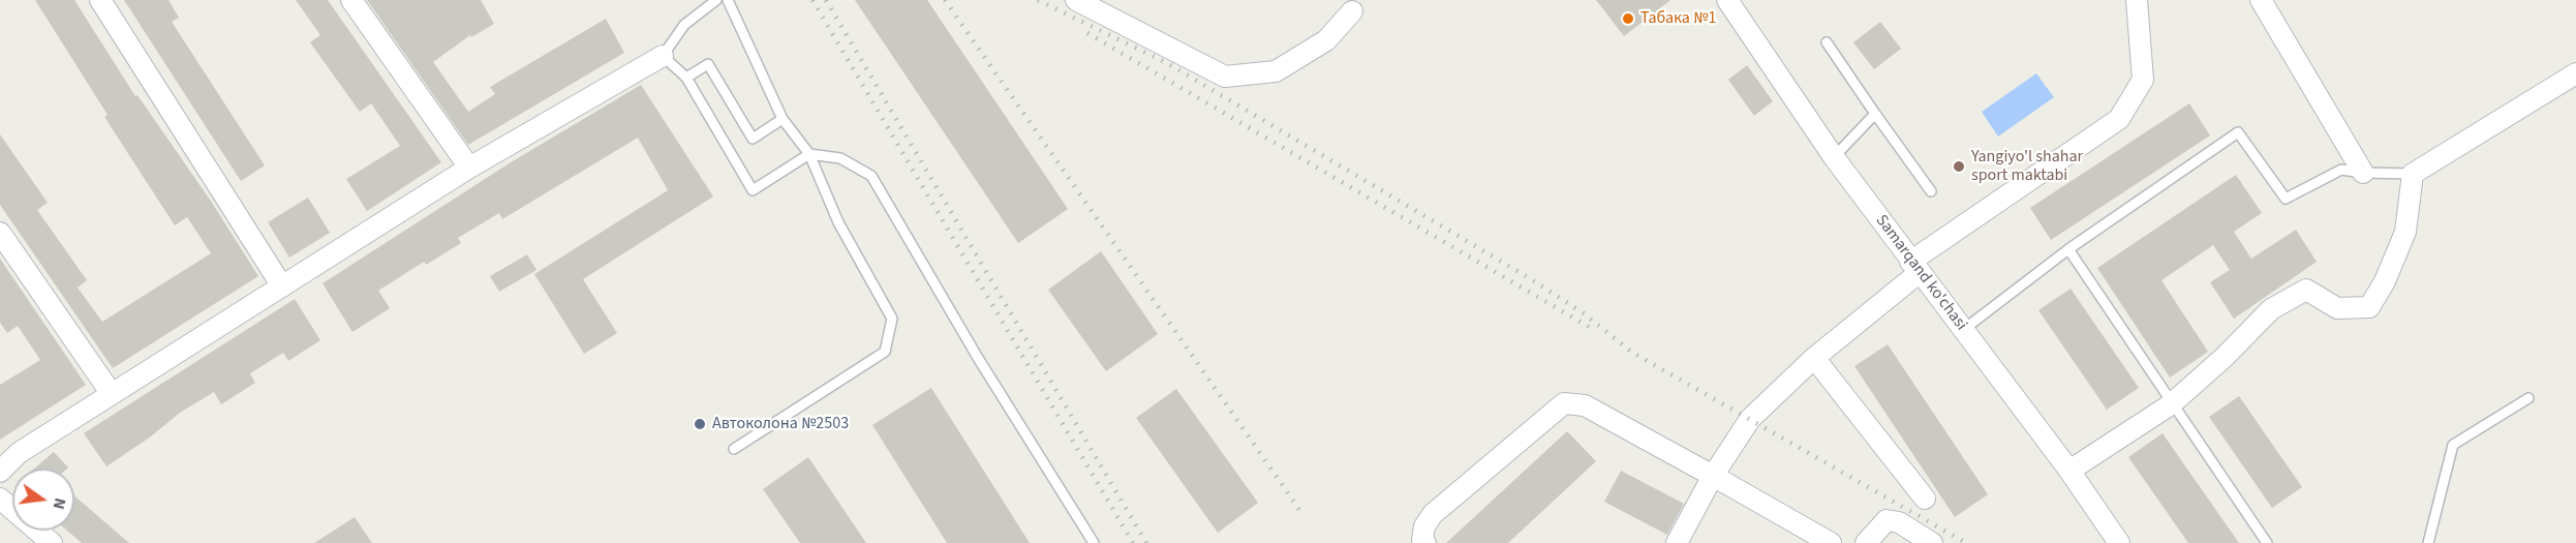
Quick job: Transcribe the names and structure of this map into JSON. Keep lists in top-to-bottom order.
{
  "streets": {
    "street": ["Samarqand ko'chasi"]
  },
  "places": ["Табака №1", "Yangiyo'l shahar sport maktabi", "Автоколона №2503"],
  "north": "right"
}
